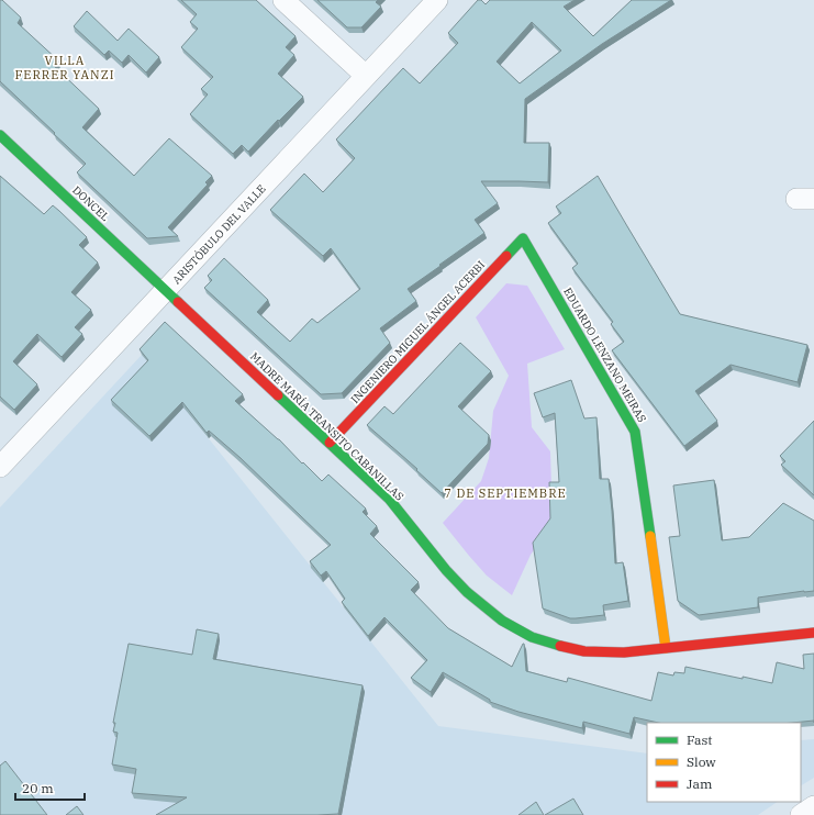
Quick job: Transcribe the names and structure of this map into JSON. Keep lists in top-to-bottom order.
{
  "streets": {
    "street": [
      "DONCEL",
      "ARISTÓBULO DEL VALLE",
      "INGENIERO MIGUEL ÁNGEL ACERBI",
      "EDUARDO LENZANO MEIRAS",
      "MADRE MARÍA TRANSITO CABANILLAS"
    ]
  },
  "crossings": [
    ["DONCEL", "ARISTÓBULO DEL VALLE"],
    ["DONCEL", "MADRE MARÍA TRANSITO CABANILLAS"],
    ["ARISTÓBULO DEL VALLE", "MADRE MARÍA TRANSITO CABANILLAS"],
    ["INGENIERO MIGUEL ÁNGEL ACERBI", "EDUARDO LENZANO MEIRAS"],
    ["INGENIERO MIGUEL ÁNGEL ACERBI", "MADRE MARÍA TRANSITO CABANILLAS"],
    ["EDUARDO LENZANO MEIRAS", "MADRE MARÍA TRANSITO CABANILLAS"]
  ],
  "districts": ["VILLA FERRER YANZI", "7 DE SEPTIEMBRE"],
  "legend": ["Fast", "Slow", "Jam"],
  "scale_bar": "20 m"
}
